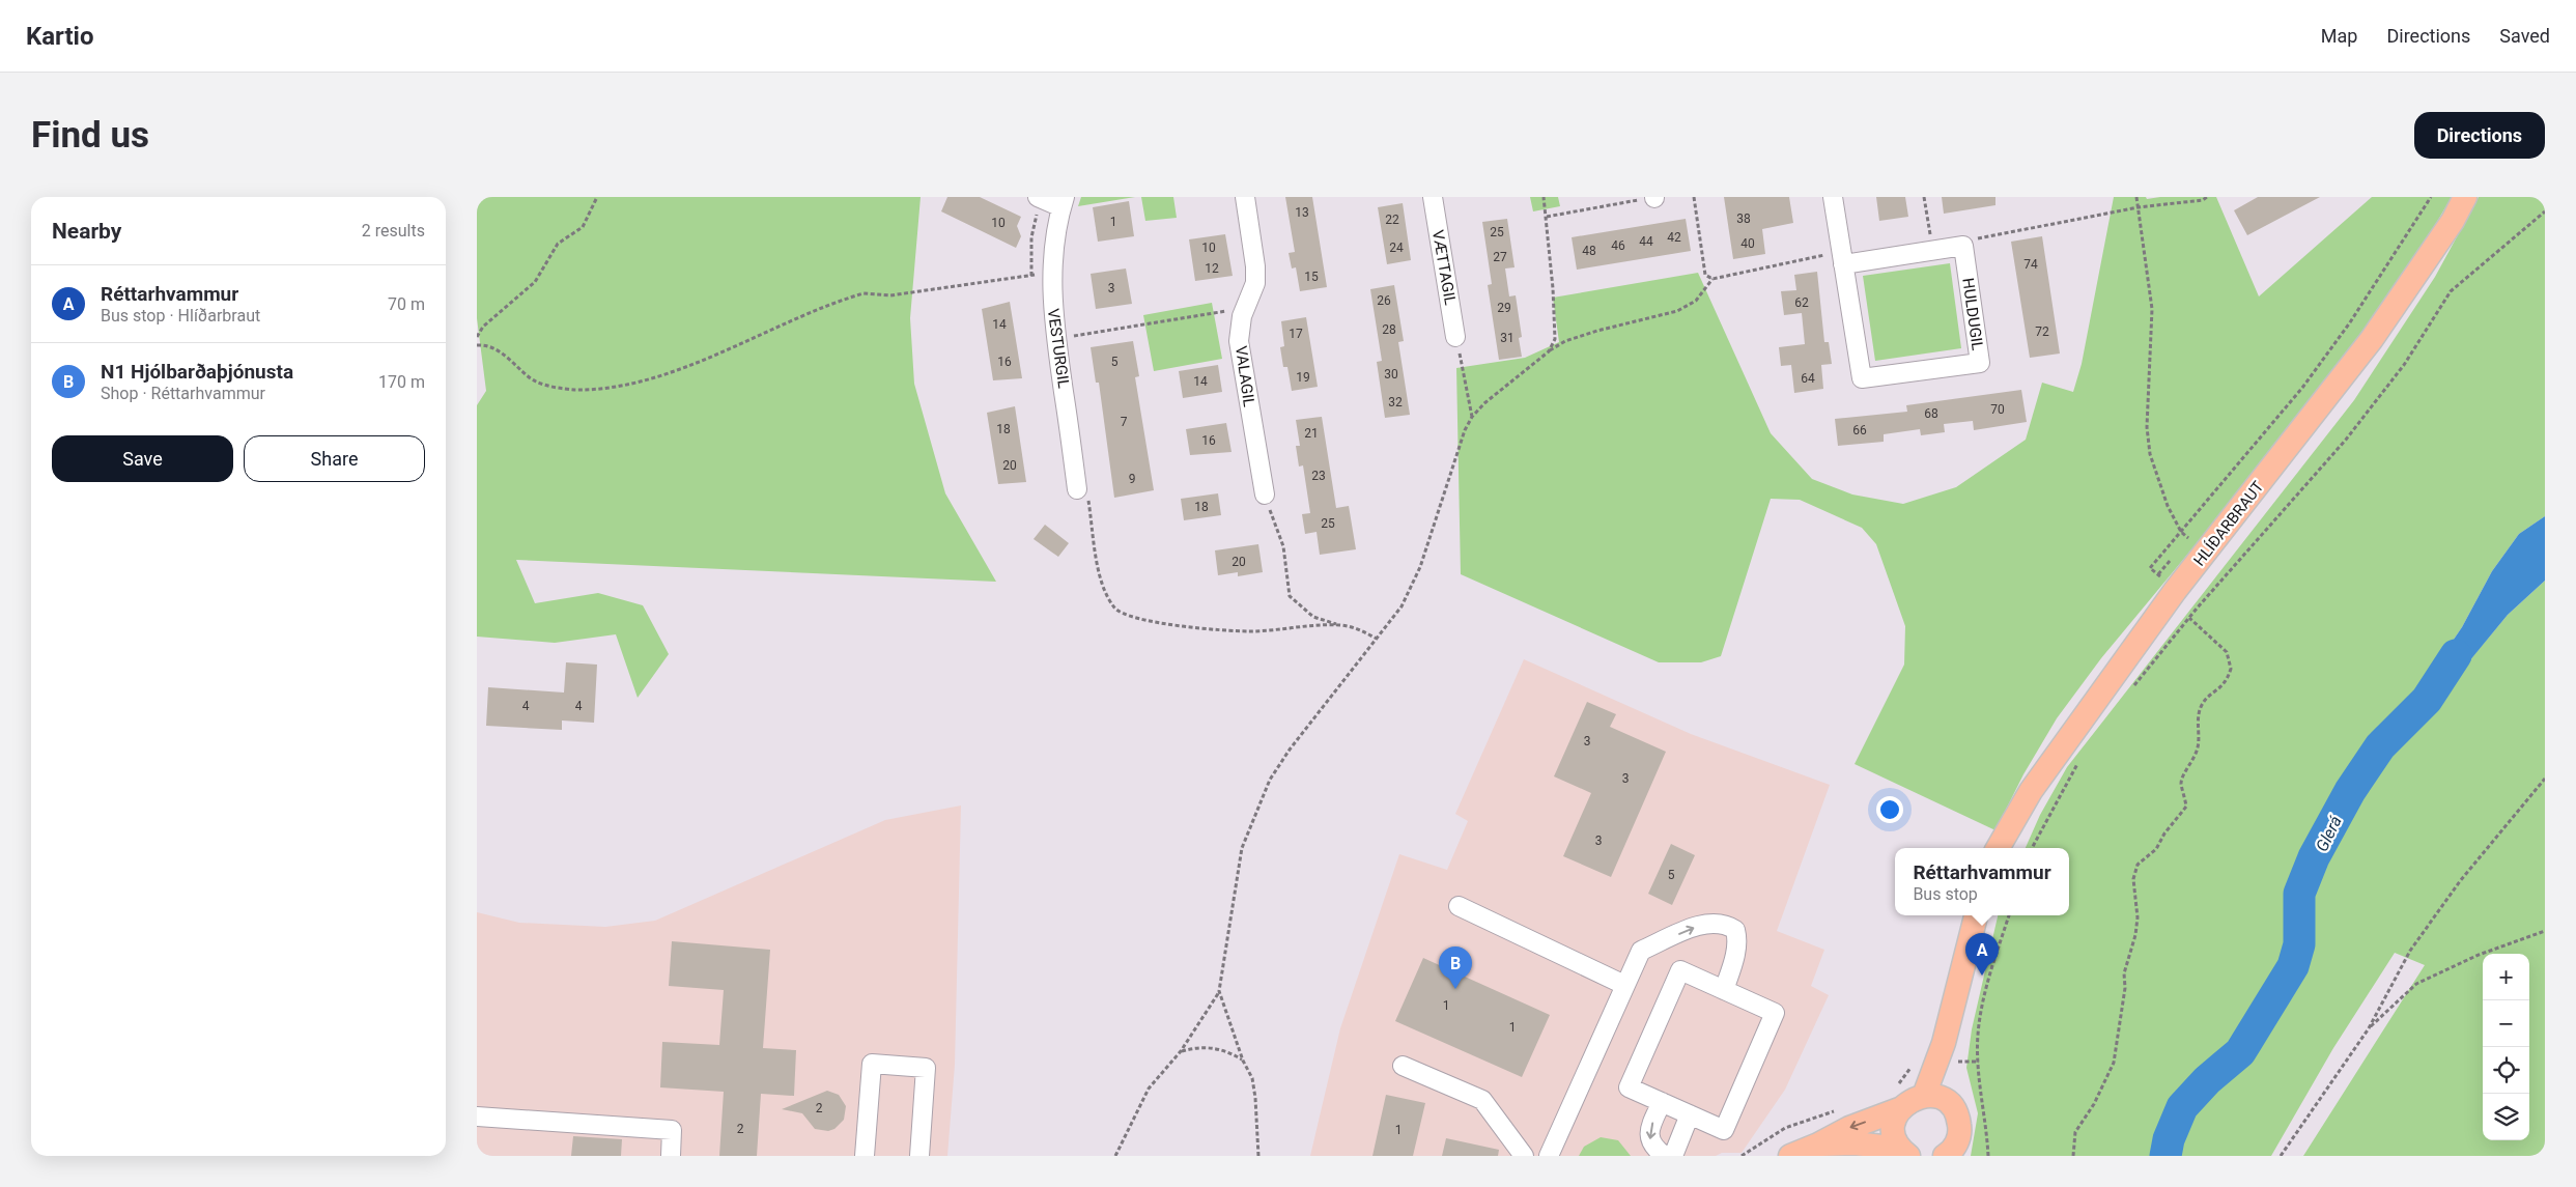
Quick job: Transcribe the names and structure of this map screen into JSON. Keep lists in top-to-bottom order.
{
  "streets": {
    "main road": ["HLÍÐARBRAUT"],
    "street": [
      "VÆTTAGIL",
      "HULDUGIL",
      "VESTURGIL",
      "VALAGIL"
    ]
  },
  "water": ["Glerá"],
  "house_numbers": [
    "13",
    "38",
    "22",
    "1",
    "10",
    "25",
    "42",
    "44",
    "40",
    "46",
    "10",
    "24",
    "48",
    "27",
    "74",
    "12",
    "15",
    "3",
    "26",
    "62",
    "29",
    "14",
    "28",
    "72",
    "17",
    "31",
    "16",
    "5",
    "30",
    "19",
    "64",
    "14",
    "32",
    "70",
    "68",
    "7",
    "18",
    "66",
    "21",
    "16",
    "20",
    "23",
    "9",
    "18",
    "25",
    "20",
    "4",
    "4",
    "3",
    "3",
    "3",
    "5",
    "1",
    "1",
    "2",
    "2",
    "1"
  ],
  "page": {
    "header": "Kartio",
    "nav": ["Map", "Directions", "Saved"],
    "buttons": [
      "Directions",
      ["Save", "Share"]
    ],
    "title": "Find us",
    "heading": ["Nearby", "2 results"],
    "list": [
      {
        "mark": "A",
        "name": "Réttarhvammur",
        "note": "Bus stop · Hlíðarbraut",
        "value": "70 m"
      },
      {
        "mark": "B",
        "name": "N1 Hjólbarðaþjónusta",
        "note": "Shop · Réttarhvammur",
        "value": "170 m"
      }
    ],
    "popup": ["Réttarhvammur", "Bus stop"],
    "pins": ["A", "B"],
    "map_buttons": ["+", "−"]
  }
}
